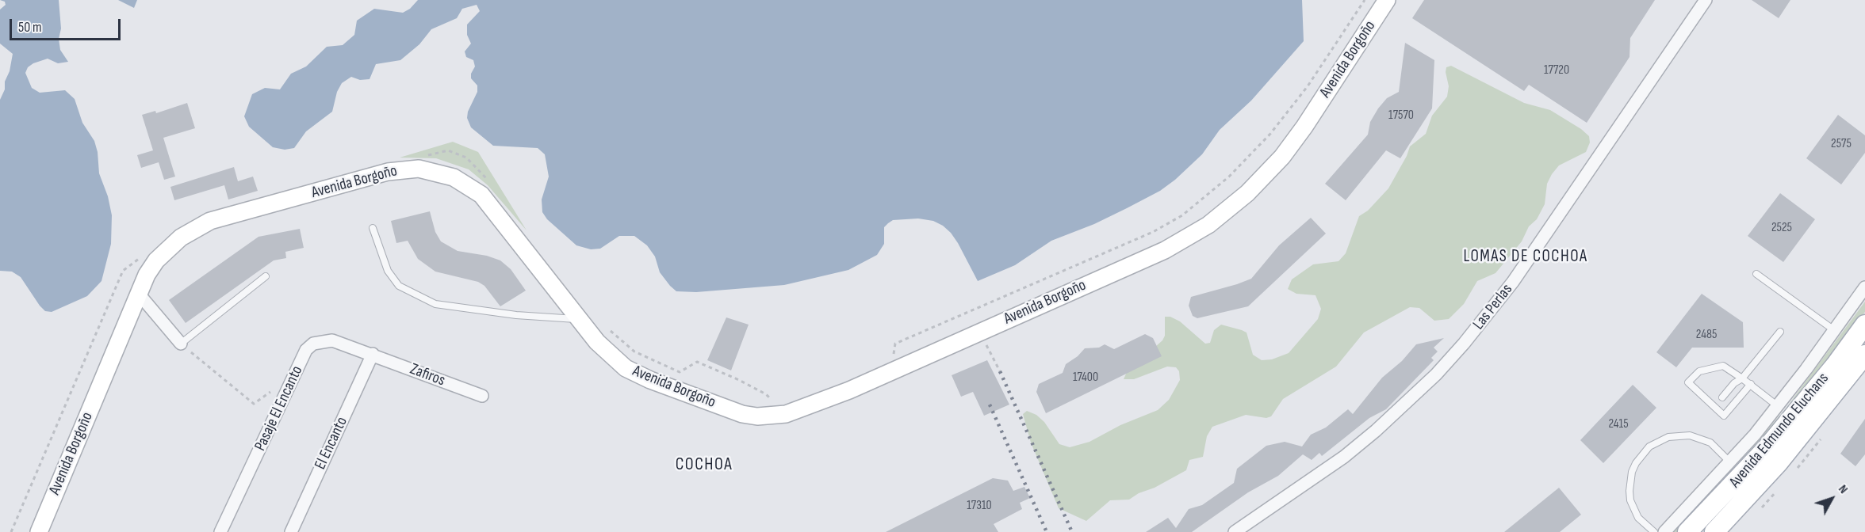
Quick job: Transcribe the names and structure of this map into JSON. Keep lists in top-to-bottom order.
{
  "streets": {
    "main road": ["Avenida Borgoño", "Avenida Edmundo Eluchans"],
    "street": [
      "Las Perlas",
      "Zafiros",
      "Pasaje El Encanto",
      "El Encanto"
    ]
  },
  "crossings": [
    ["Zafiros", "Pasaje El Encanto"],
    ["Zafiros", "El Encanto"],
    ["Pasaje El Encanto", "El Encanto"]
  ],
  "districts": ["LOMAS DE COCHOA", "COCHOA"],
  "house_numbers": [
    "17720",
    "17570",
    "2575",
    "2525",
    "2485",
    "17400",
    "2415",
    "17310"
  ],
  "scale_bar": "50 m",
  "north": "top right"
}
